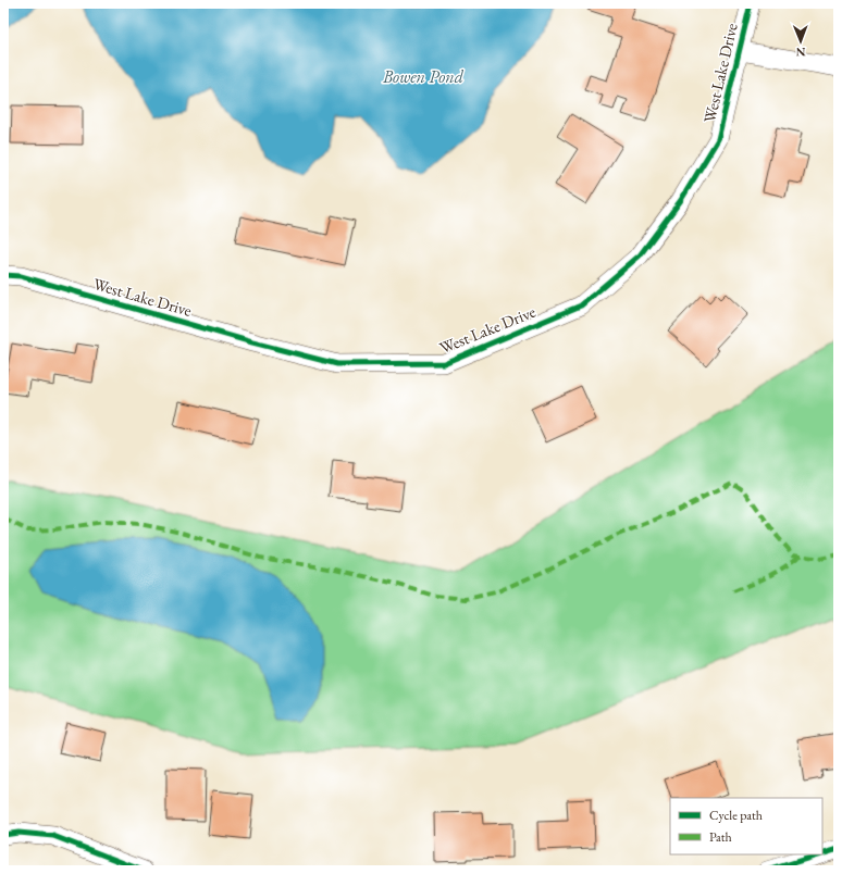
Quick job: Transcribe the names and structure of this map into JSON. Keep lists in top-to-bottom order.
{
  "streets": {
    "street": ["West Lake Drive"]
  },
  "water": ["Bowen Pond"],
  "legend": ["Cycle path", "Path"],
  "north": "bottom"
}
